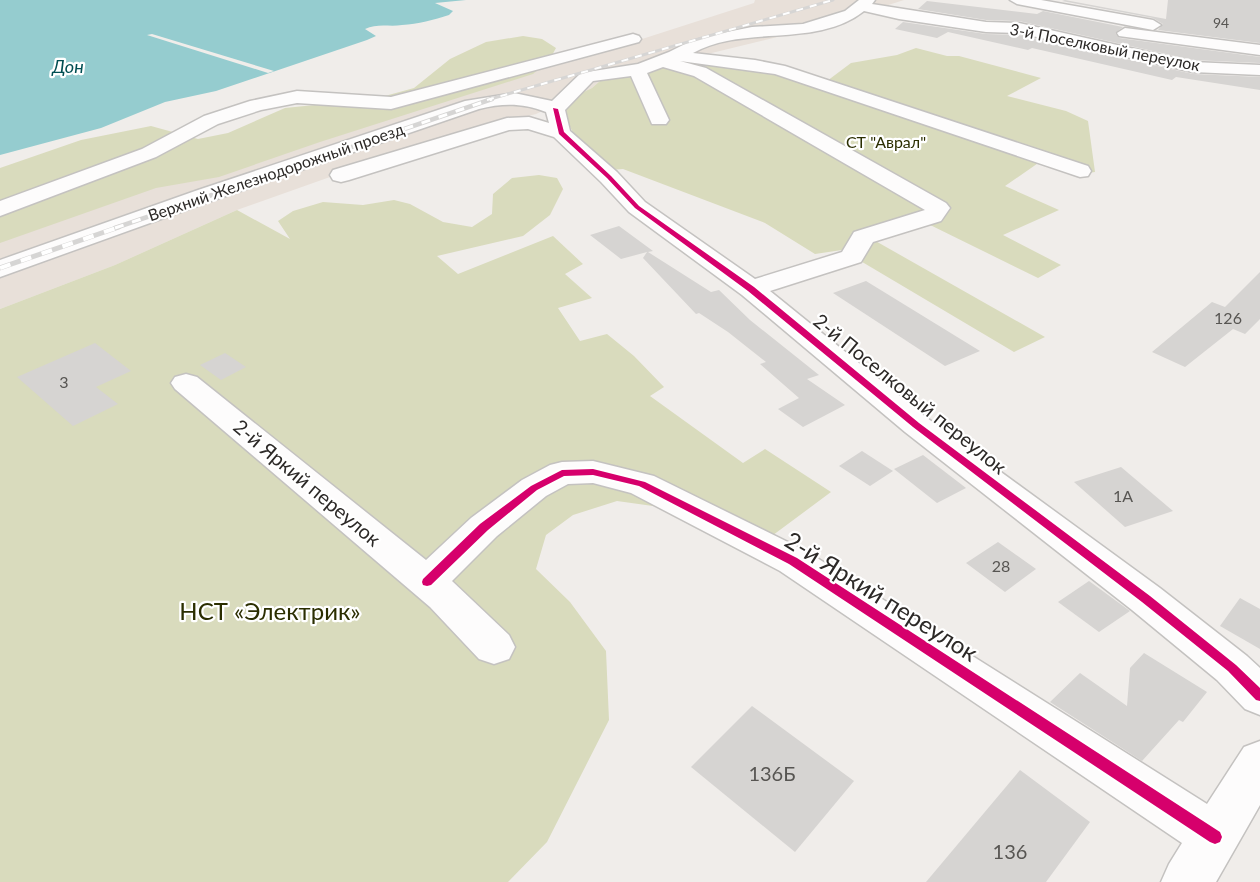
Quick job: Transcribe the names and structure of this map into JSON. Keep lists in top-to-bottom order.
{
  "streets": {
    "street": [
      "3-й Поселковый переулок",
      "Верхний Железнодорожный проезд",
      "2-й Поселковый переулок",
      "2-й Яркий переулок"
    ]
  },
  "water": ["Дон"],
  "parks": ["СТ \"Аврал\"", "НСТ «Электрик»"],
  "house_numbers": [
    "94",
    "126",
    "3",
    "1А",
    "28",
    "136Б",
    "136"
  ]
}
